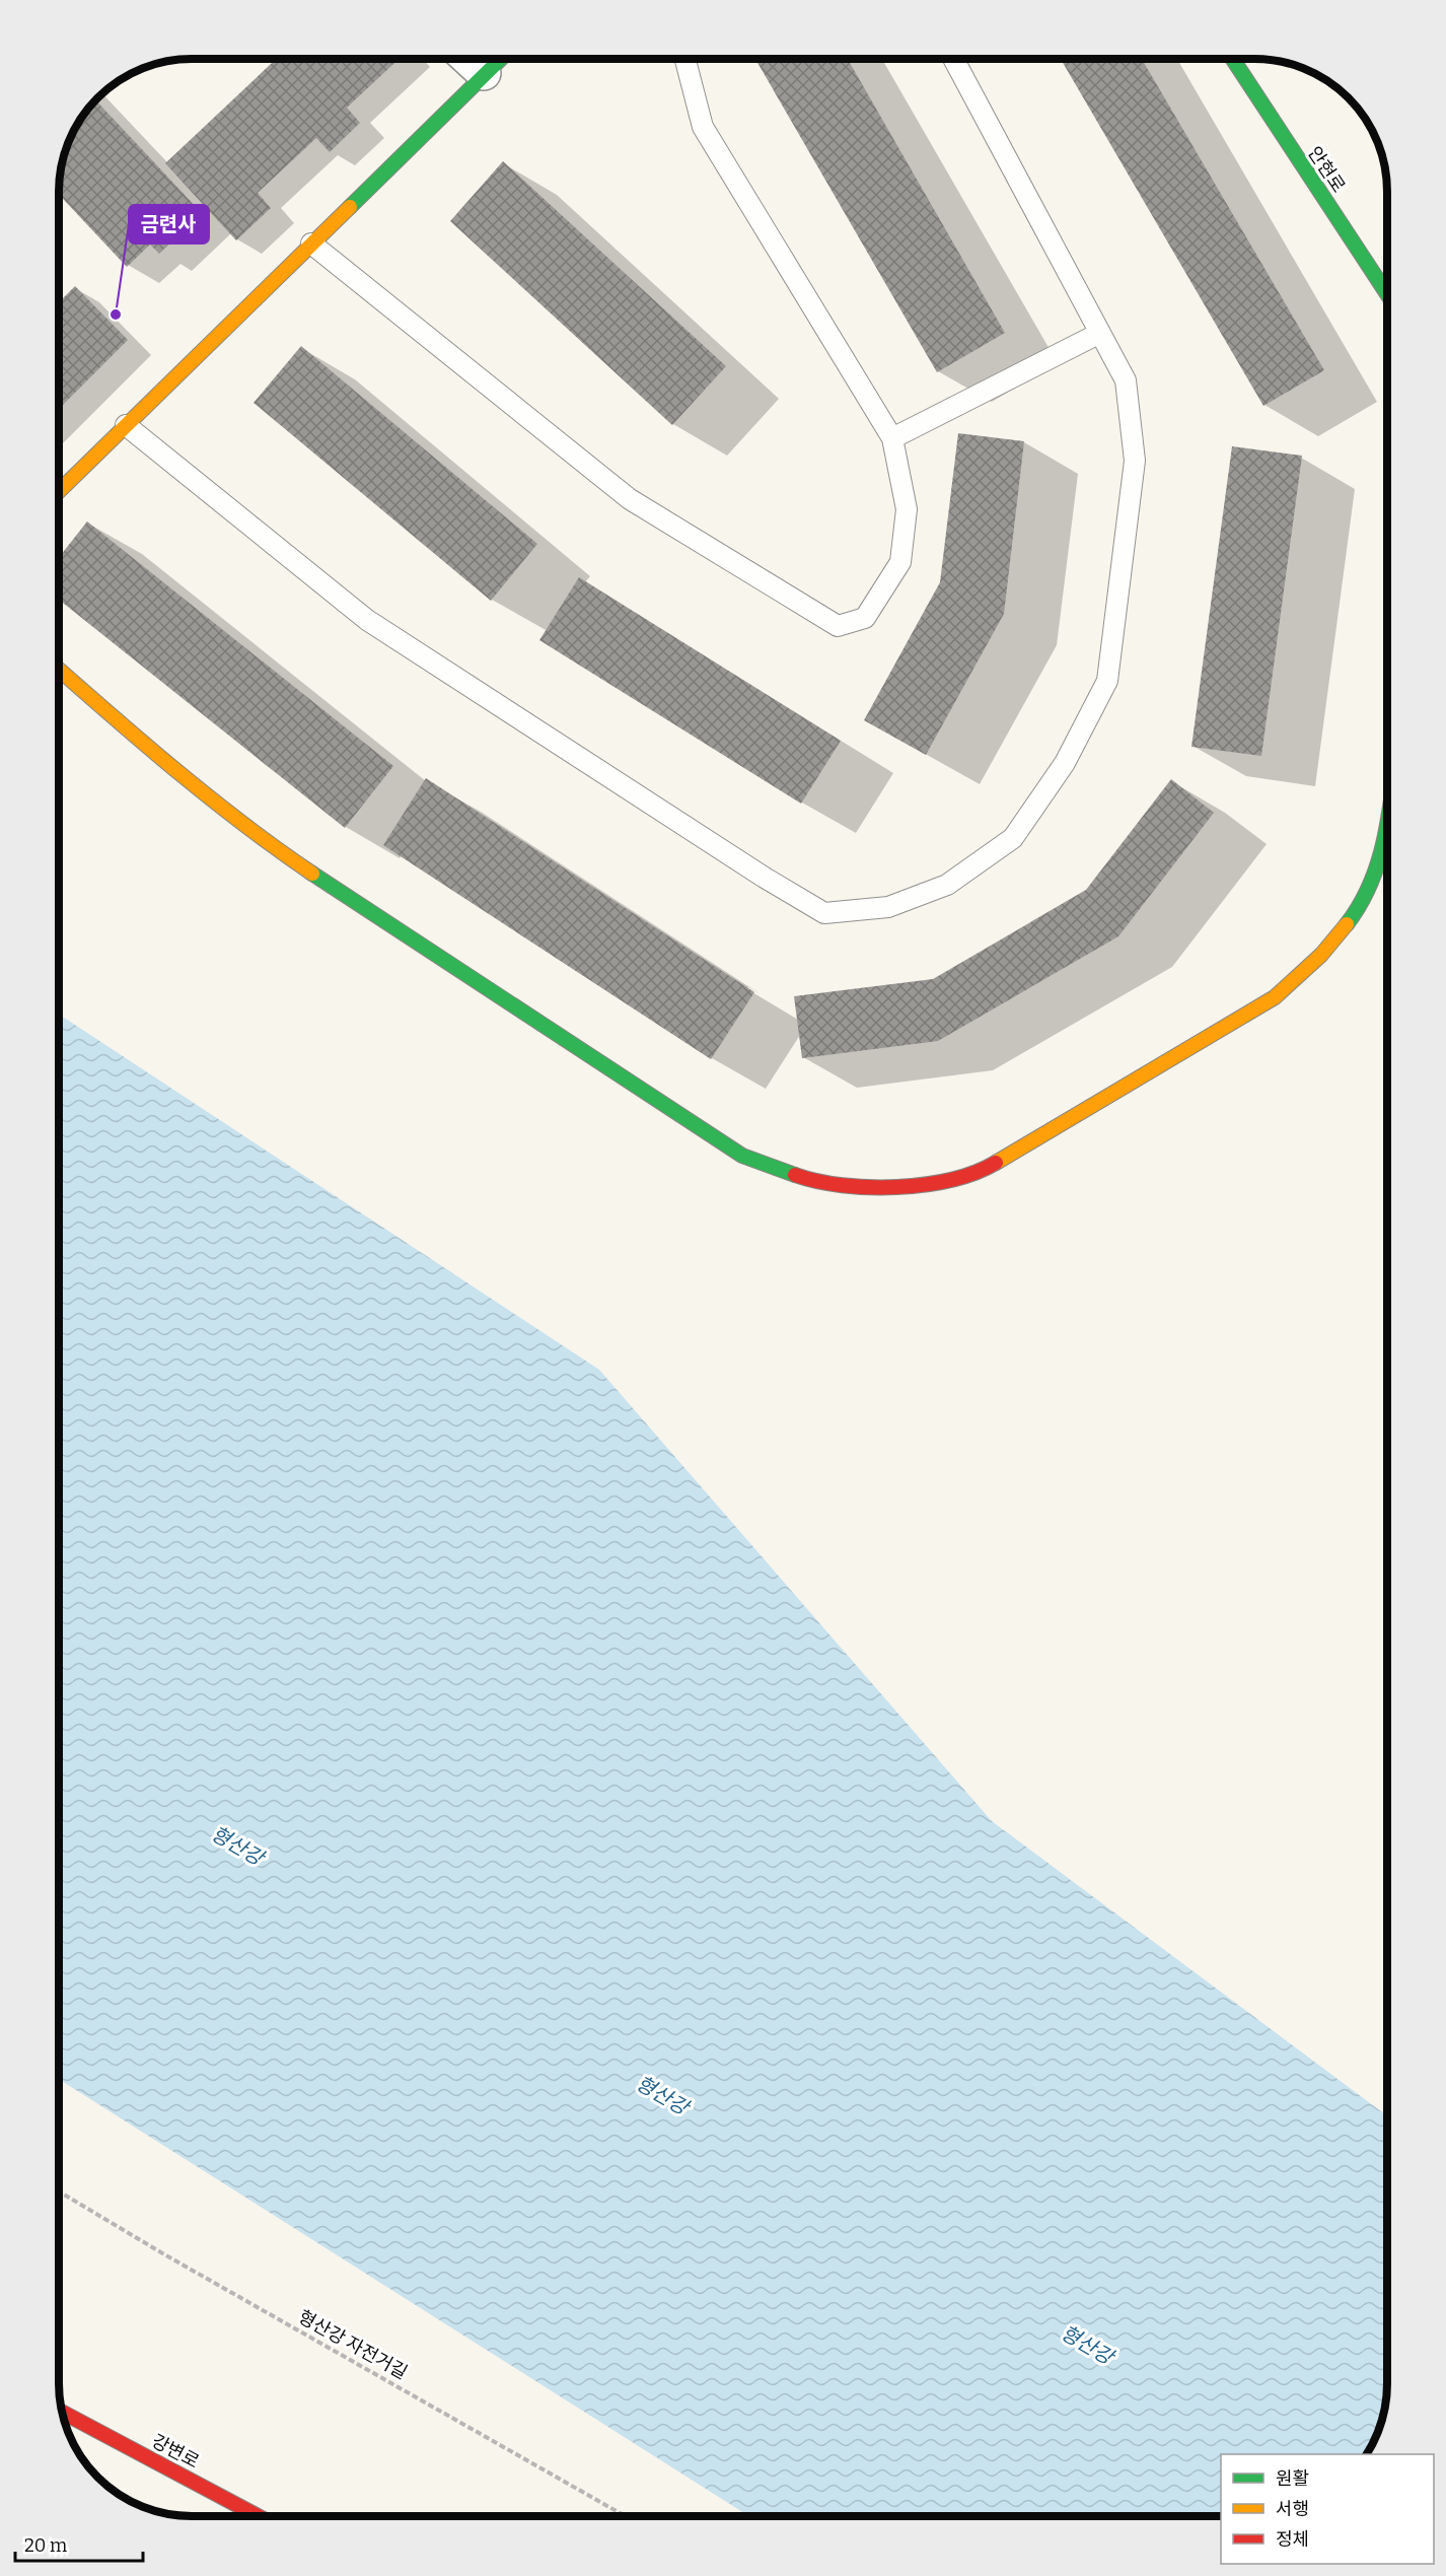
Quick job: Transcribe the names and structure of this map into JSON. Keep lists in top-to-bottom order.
{
  "streets": {
    "street": ["안현로", "강변로"],
    "path": ["형산강 자전거길"]
  },
  "water": ["형산강"],
  "places": ["금련사"],
  "legend": ["원활", "서행", "정체"],
  "scale_bar": "20 m"
}
